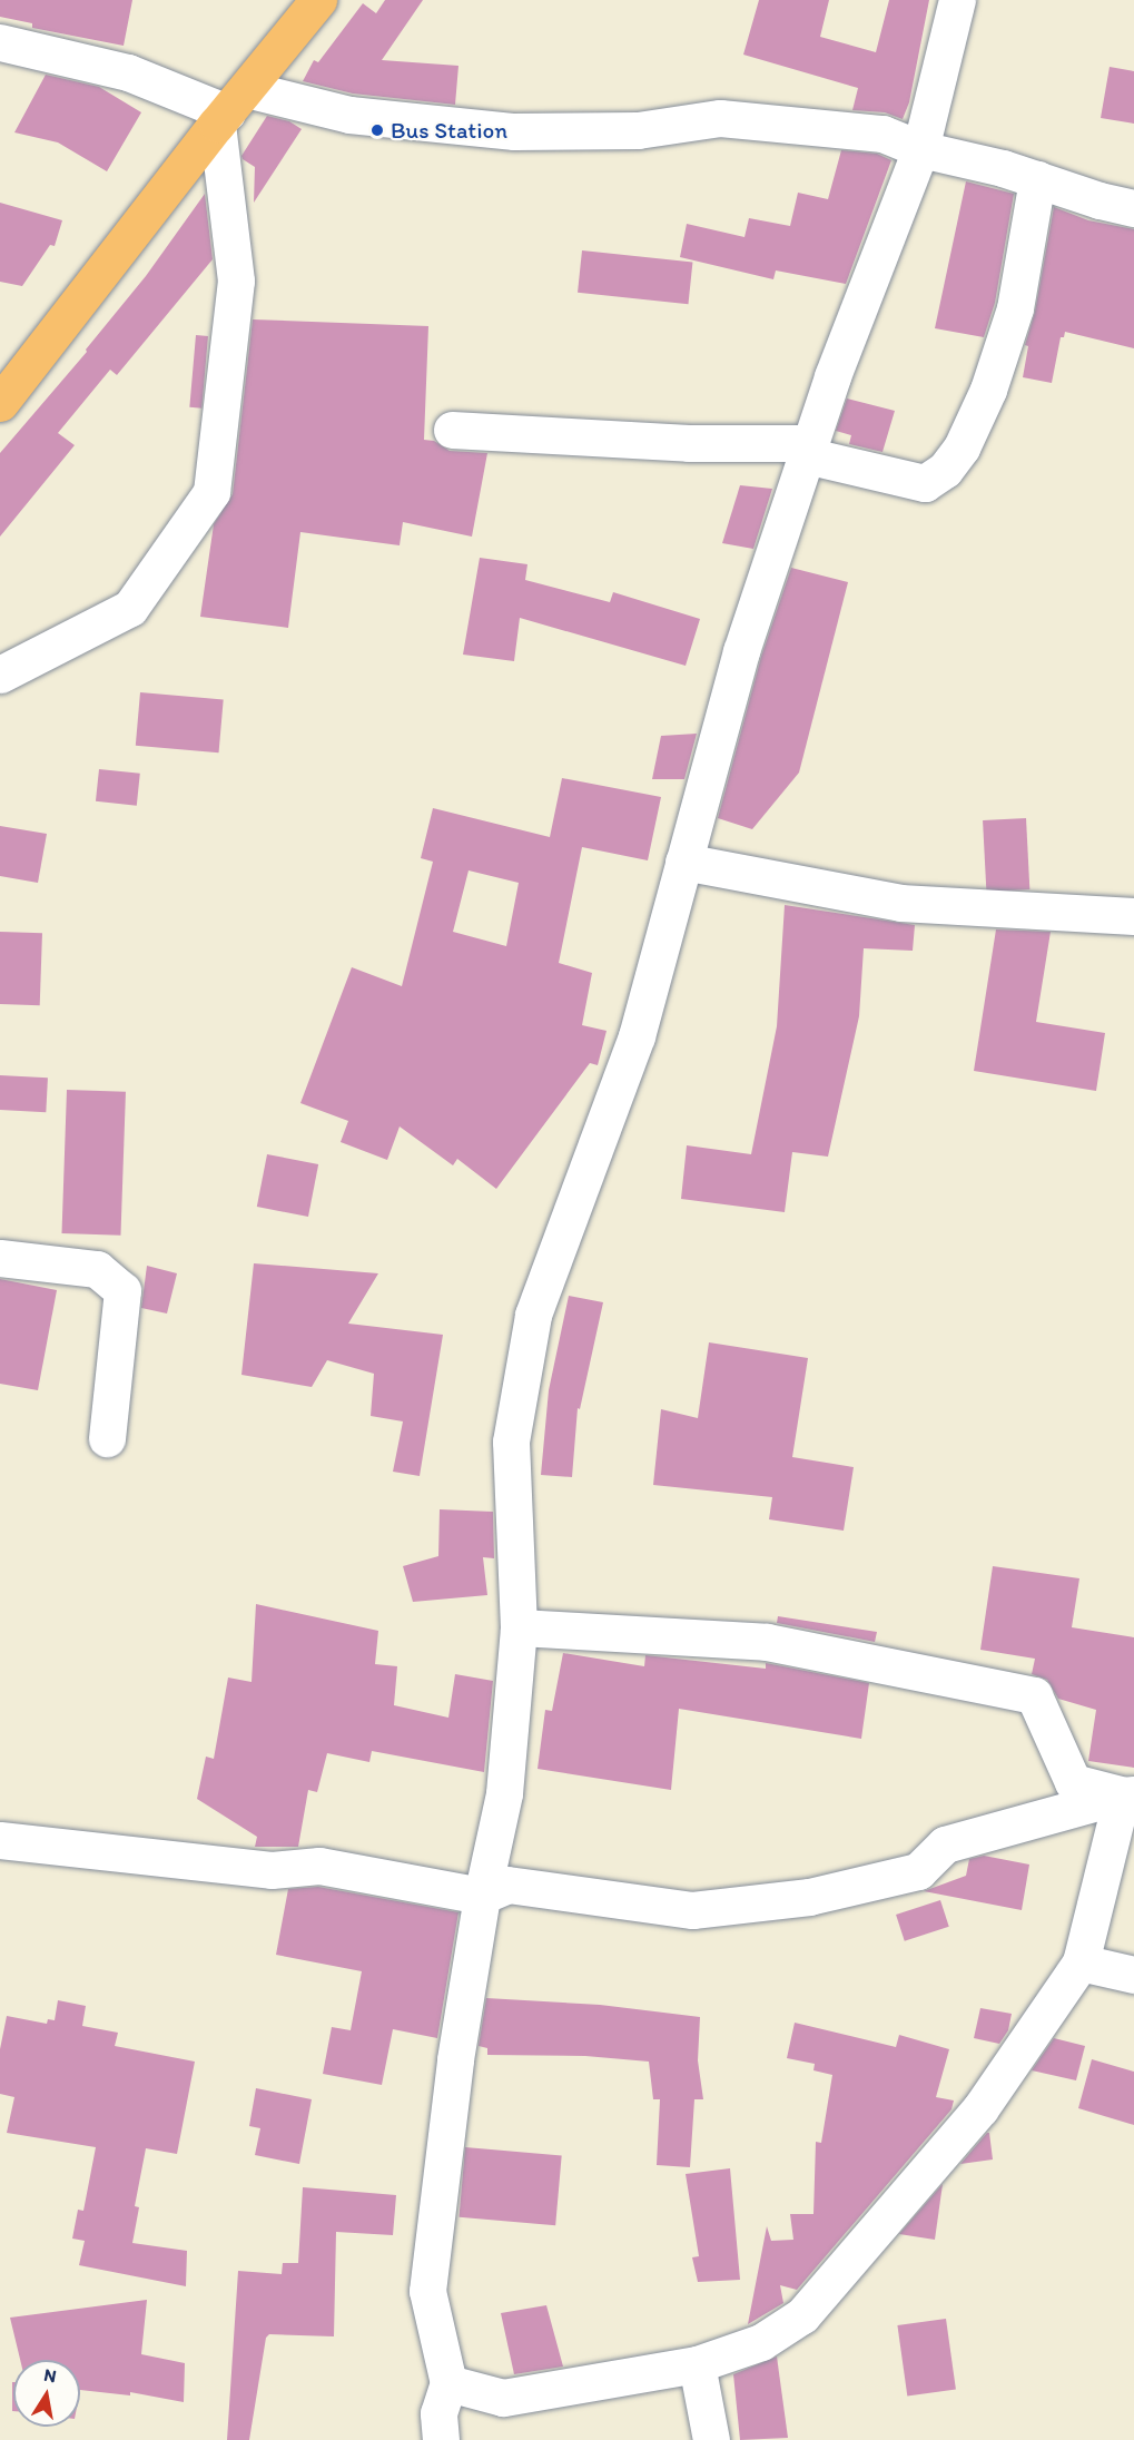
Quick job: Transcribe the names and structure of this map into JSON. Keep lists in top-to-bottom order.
{
  "places": ["Bus Station"],
  "north": "top"
}
